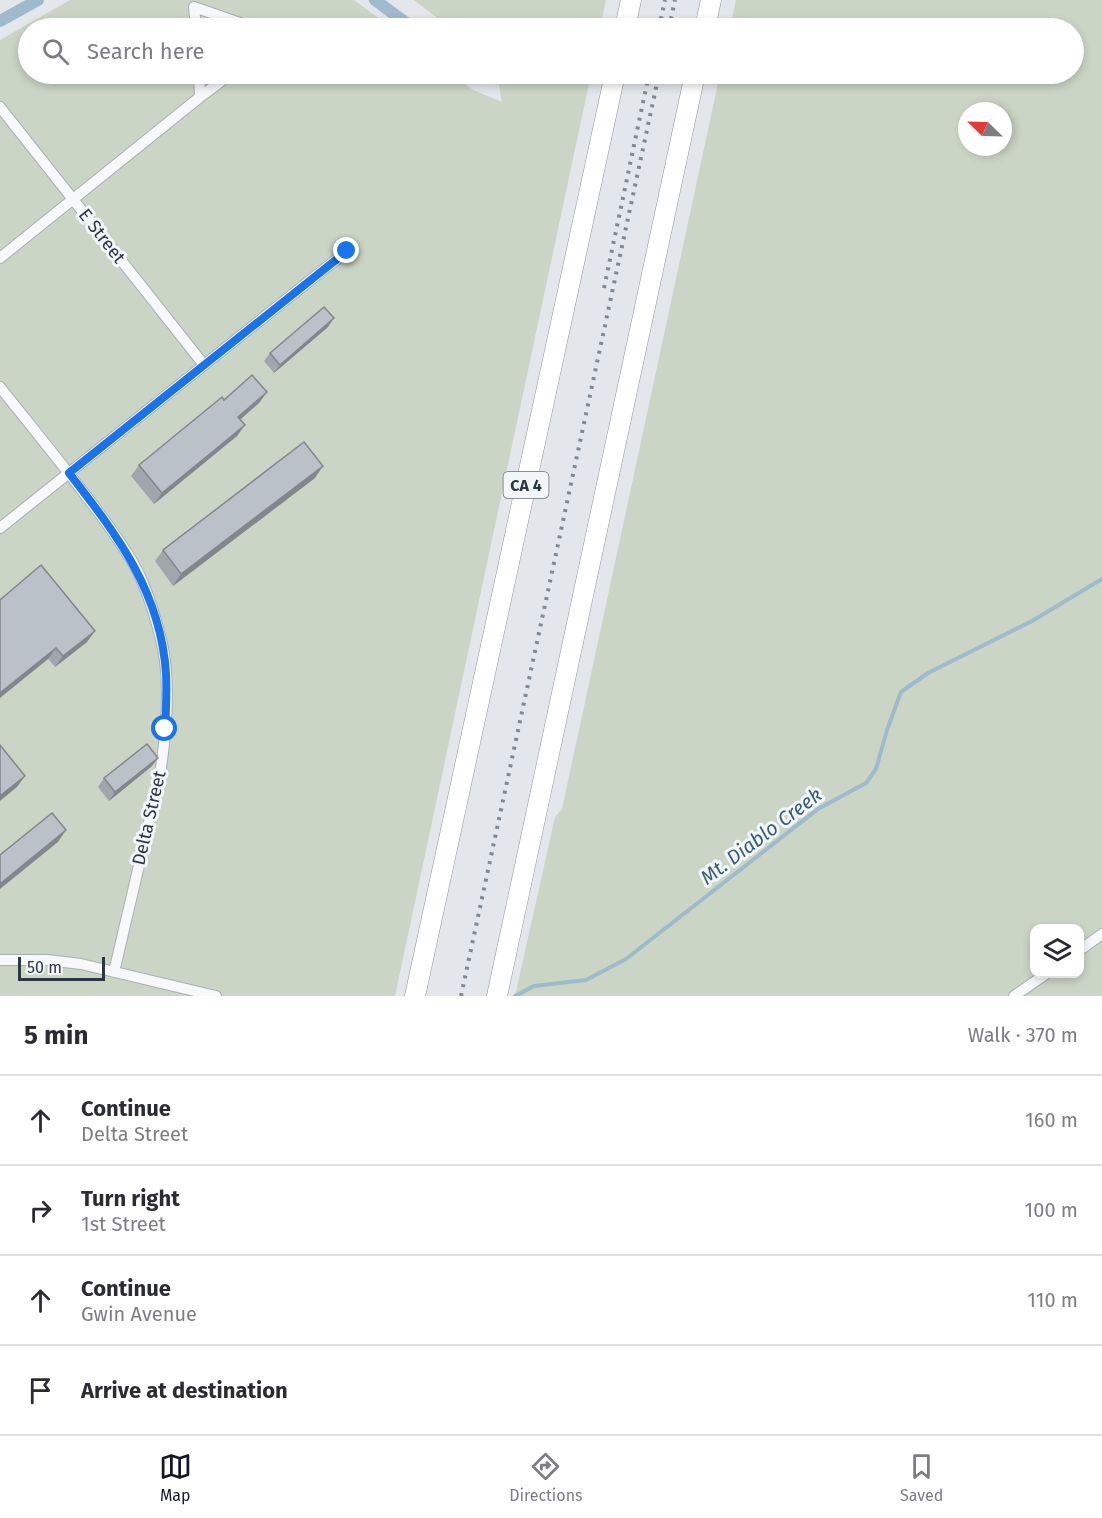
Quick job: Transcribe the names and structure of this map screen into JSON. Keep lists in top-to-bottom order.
{
  "streets": {
    "highway": ["CA 4"],
    "street": ["E Street", "Delta Street"]
  },
  "water": ["Mt. Diablo Creek"],
  "scale_bar": "50 m",
  "north": "top left",
  "page": {
    "search": "Search here",
    "scale": "50 m",
    "heading": ["5 min", "Walk · 370 m"],
    "list": [
      ["Continue", "Delta Street", "160 m"],
      ["Turn right", "1st Street", "100 m"],
      ["Continue", "Gwin Avenue", "110 m"],
      "Arrive at destination"
    ],
    "nav": ["Map", "Directions", "Saved"]
  }
}
